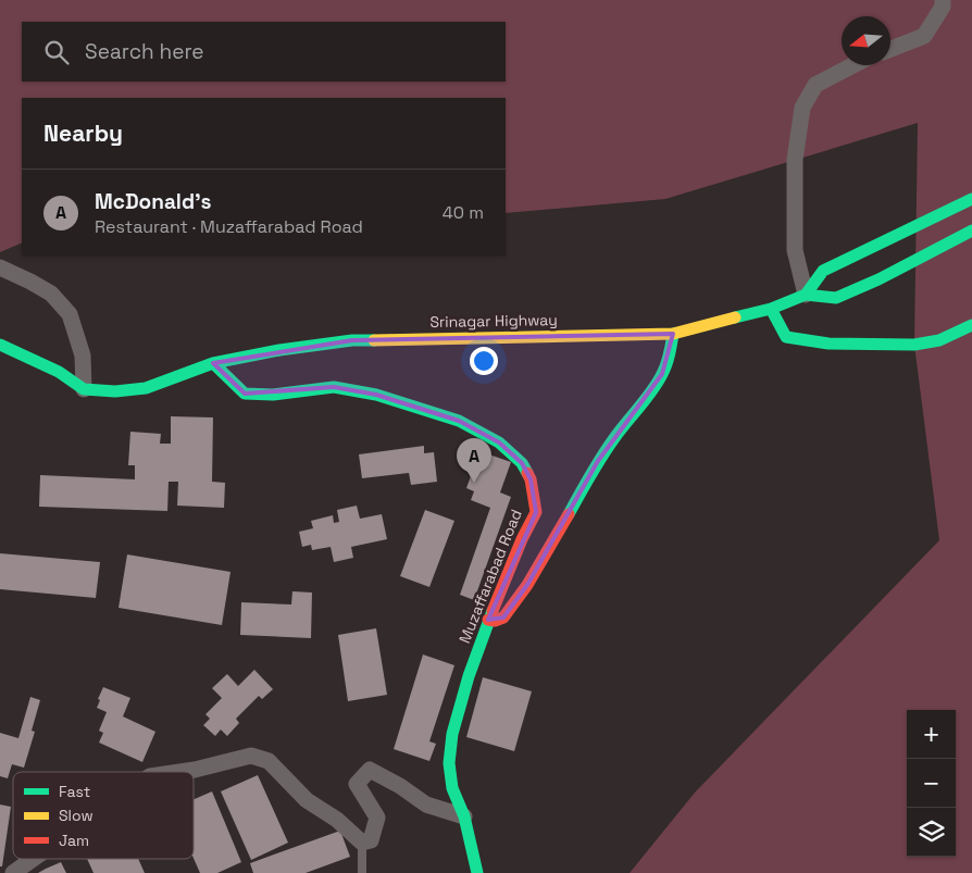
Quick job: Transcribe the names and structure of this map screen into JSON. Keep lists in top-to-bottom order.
{
  "streets": {
    "main road": ["Srinagar Highway", "Muzaffarabad Road"]
  },
  "crossings": [
    ["Srinagar Highway", "Muzaffarabad Road"]
  ],
  "legend": ["Fast", "Slow", "Jam"],
  "north": "left",
  "page": {
    "search": "Search here",
    "heading": "Nearby",
    "list": [
      {
        "mark": "A",
        "name": "McDonald's",
        "note": "Restaurant · Muzaffarabad Road",
        "value": "40 m"
      }
    ],
    "pins": "A",
    "map_buttons": ["+", "−"]
  }
}
